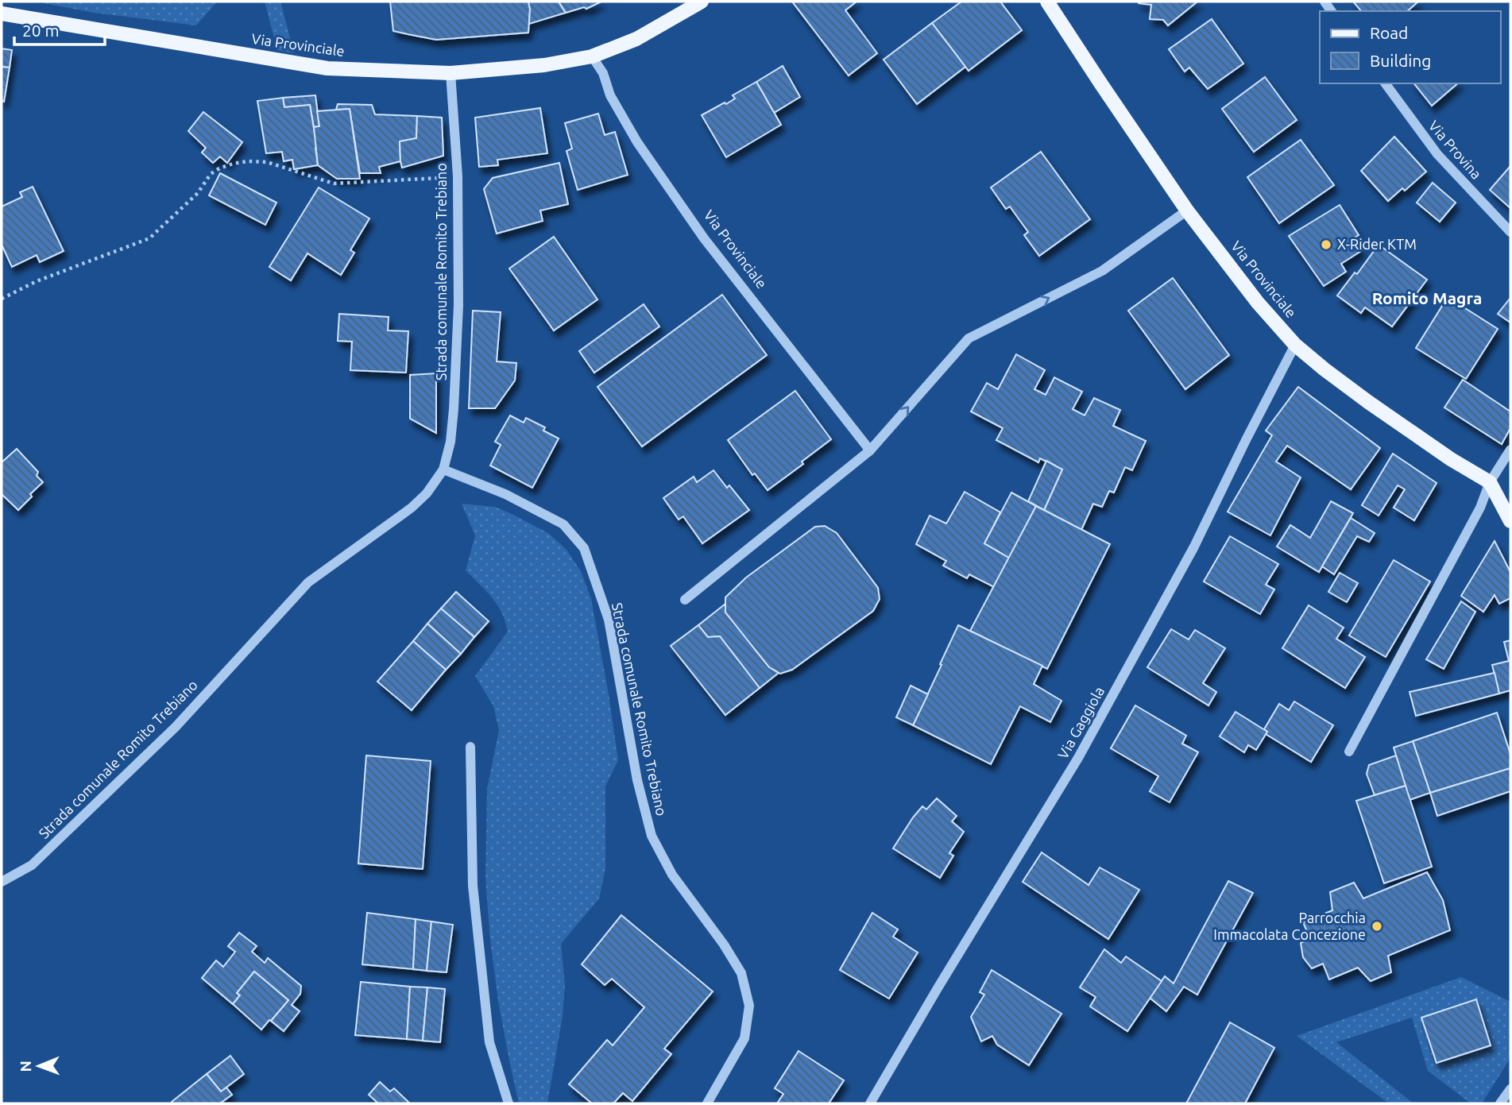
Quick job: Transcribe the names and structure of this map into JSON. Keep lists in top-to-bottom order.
{
  "streets": {
    "main road": ["Via Provinciale"],
    "street": ["Via Provina", "Strada comunale Romito Trebiano", "Via Gaggiola"]
  },
  "crossings": [
    ["Via Provinciale", "Strada comunale Romito Trebiano"],
    ["Via Provinciale", "Via Gaggiola"]
  ],
  "districts": ["Romito Magra"],
  "places": ["X-Rider KTM", "Parrocchia Immacolata Concezione"],
  "legend": ["Road", "Building"],
  "scale_bar": "20 m",
  "north": "left"
}
